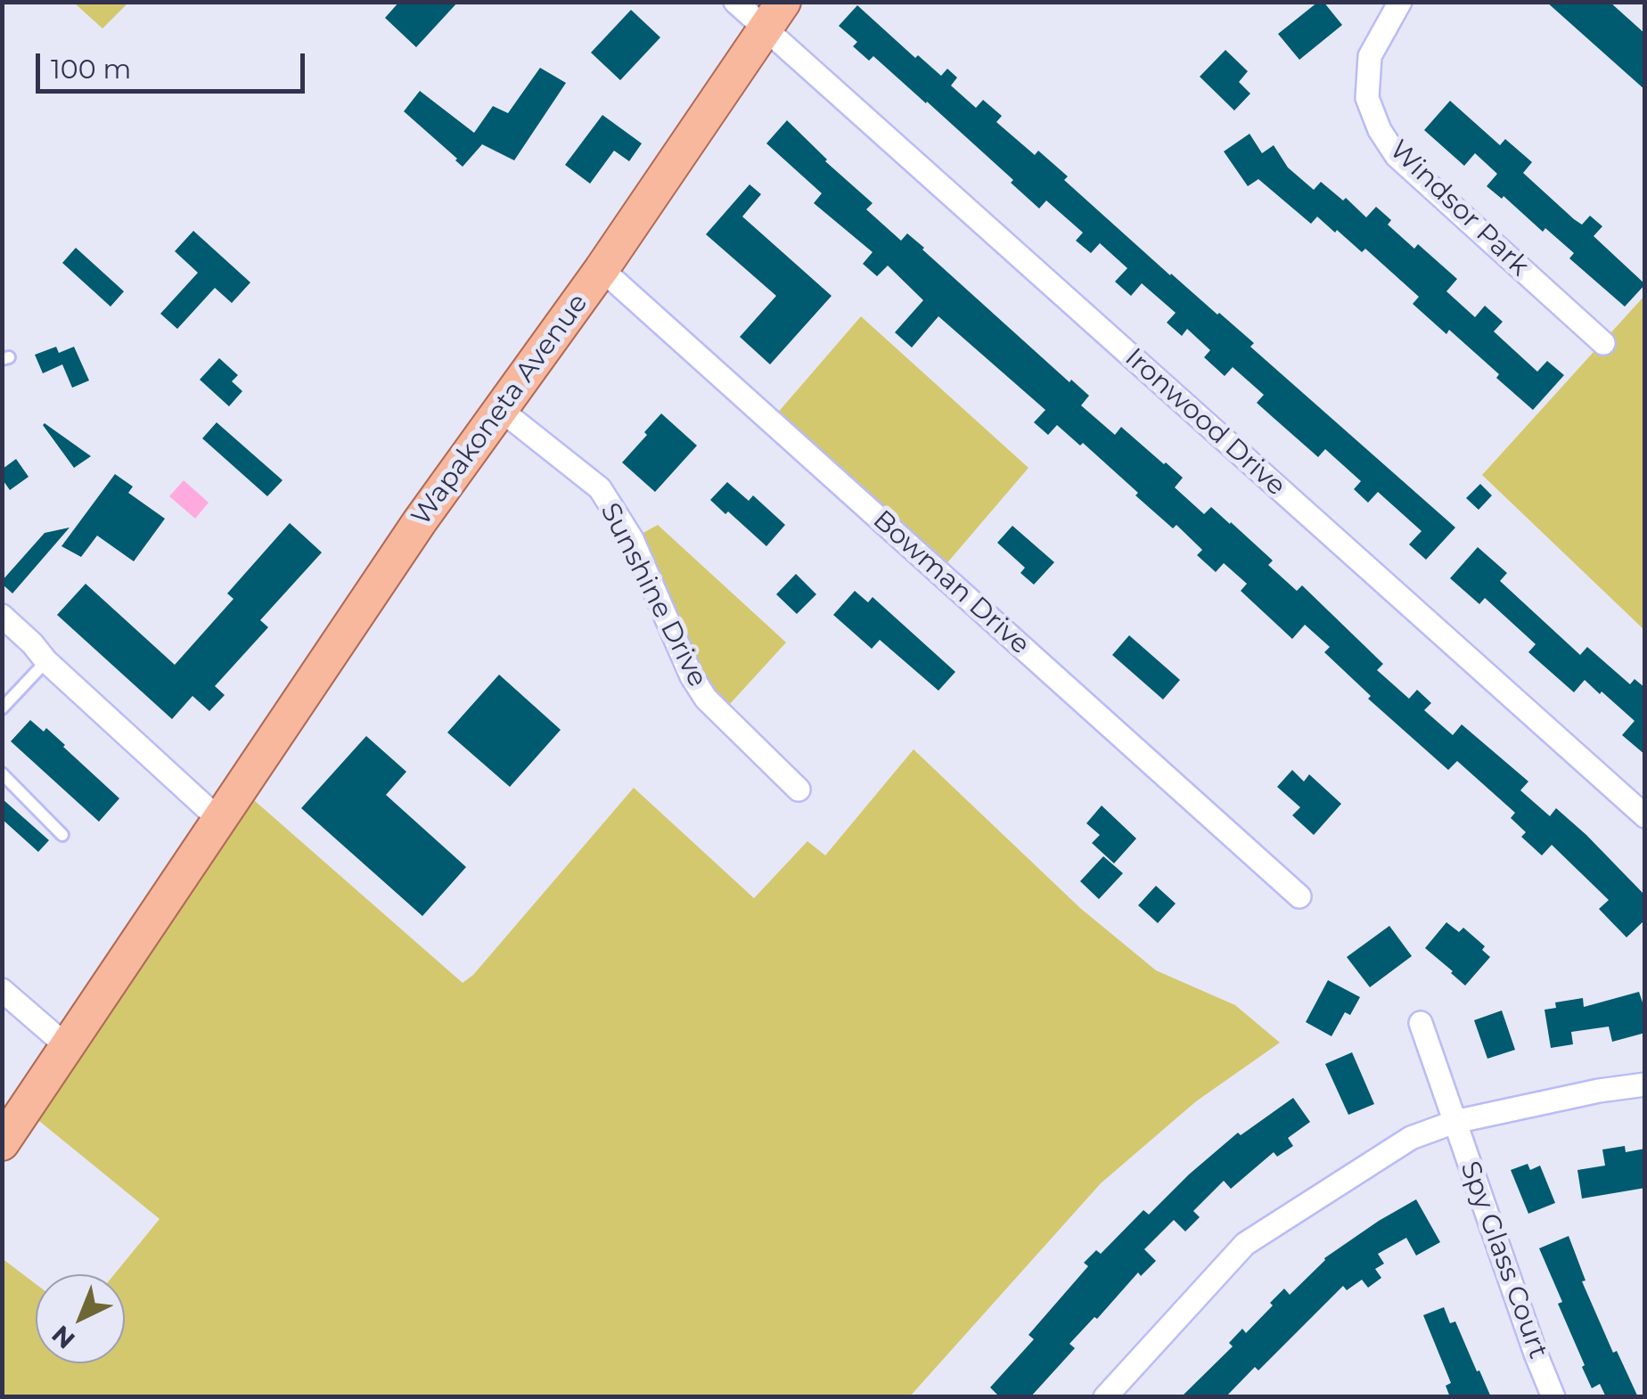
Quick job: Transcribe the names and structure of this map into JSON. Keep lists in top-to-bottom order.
{
  "streets": {
    "main road": ["Wapakoneta Avenue"],
    "street": [
      "Windsor Park",
      "Ironwood Drive",
      "Bowman Drive",
      "Sunshine Drive",
      "Spy Glass Court"
    ]
  },
  "crossings": [
    ["Wapakoneta Avenue", "Ironwood Drive"],
    ["Wapakoneta Avenue", "Bowman Drive"],
    ["Wapakoneta Avenue", "Sunshine Drive"]
  ],
  "scale_bar": "100 m",
  "north": "bottom left"
}
